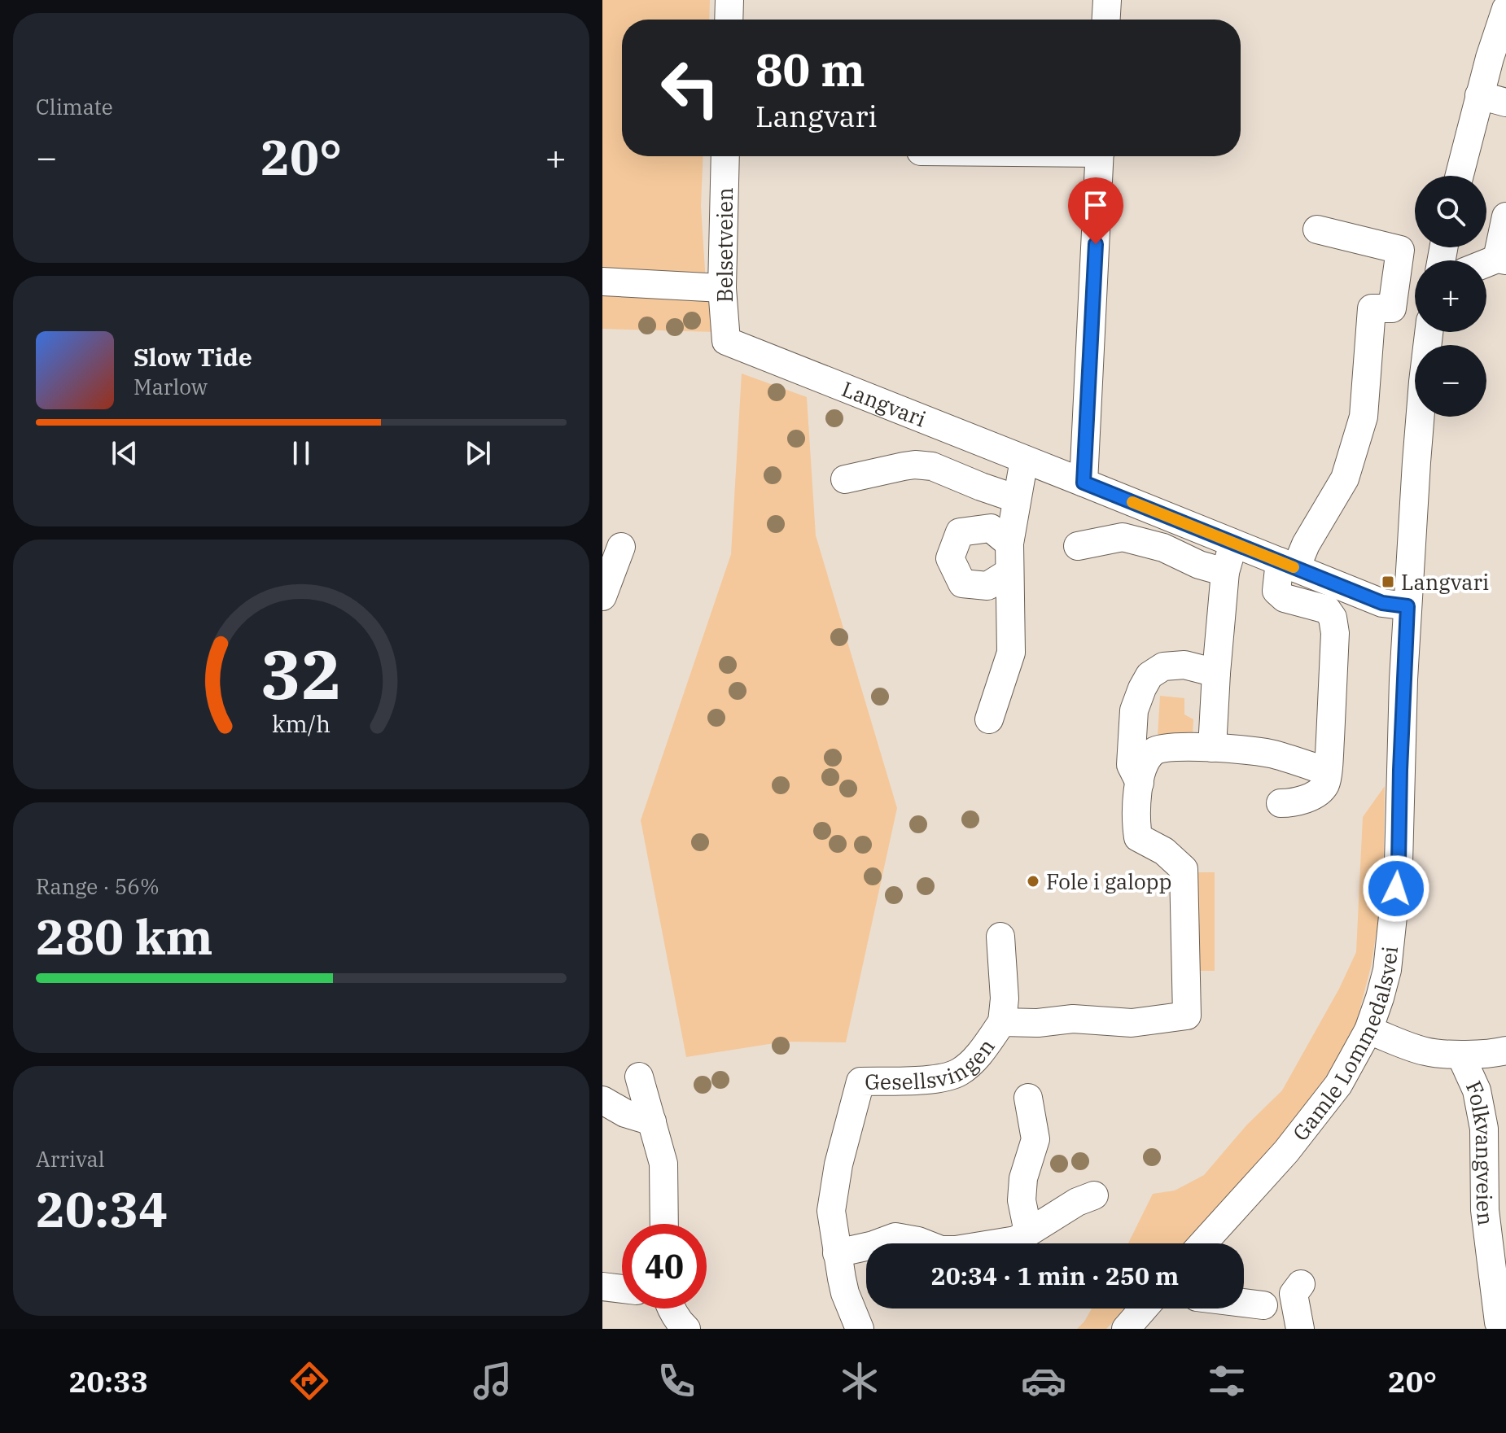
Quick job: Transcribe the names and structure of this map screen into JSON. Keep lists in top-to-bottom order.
{
  "streets": {
    "street": [
      "Belsetveien",
      "Langvari",
      "Gamle Lommedalsvei",
      "Gesellsvingen",
      "Folkvangveien"
    ]
  },
  "crossings": [
    ["Belsetveien", "Langvari"],
    ["Langvari", "Gamle Lommedalsvei"],
    ["Gamle Lommedalsvei", "Folkvangveien"]
  ],
  "places": {
    "transit": ["Langvari"],
    "other": ["Fole i galopp"]
  },
  "page": {
    "tile": [
      "Climate",
      ["Range · 56%", "280 km"],
      ["Arrival", "20:34"]
    ],
    "turn": ["80 m", "Langvari"],
    "heat": ["−", "20°", "+"],
    "map_buttons": ["+", "−"],
    "song": ["Slow Tide", "Marlow"],
    "limit": "40",
    "trip": "20:34 · 1 min · 250 m",
    "tabs": ["20:33", "20°"],
    "gauge": ["32", "km/h"]
  }
}
